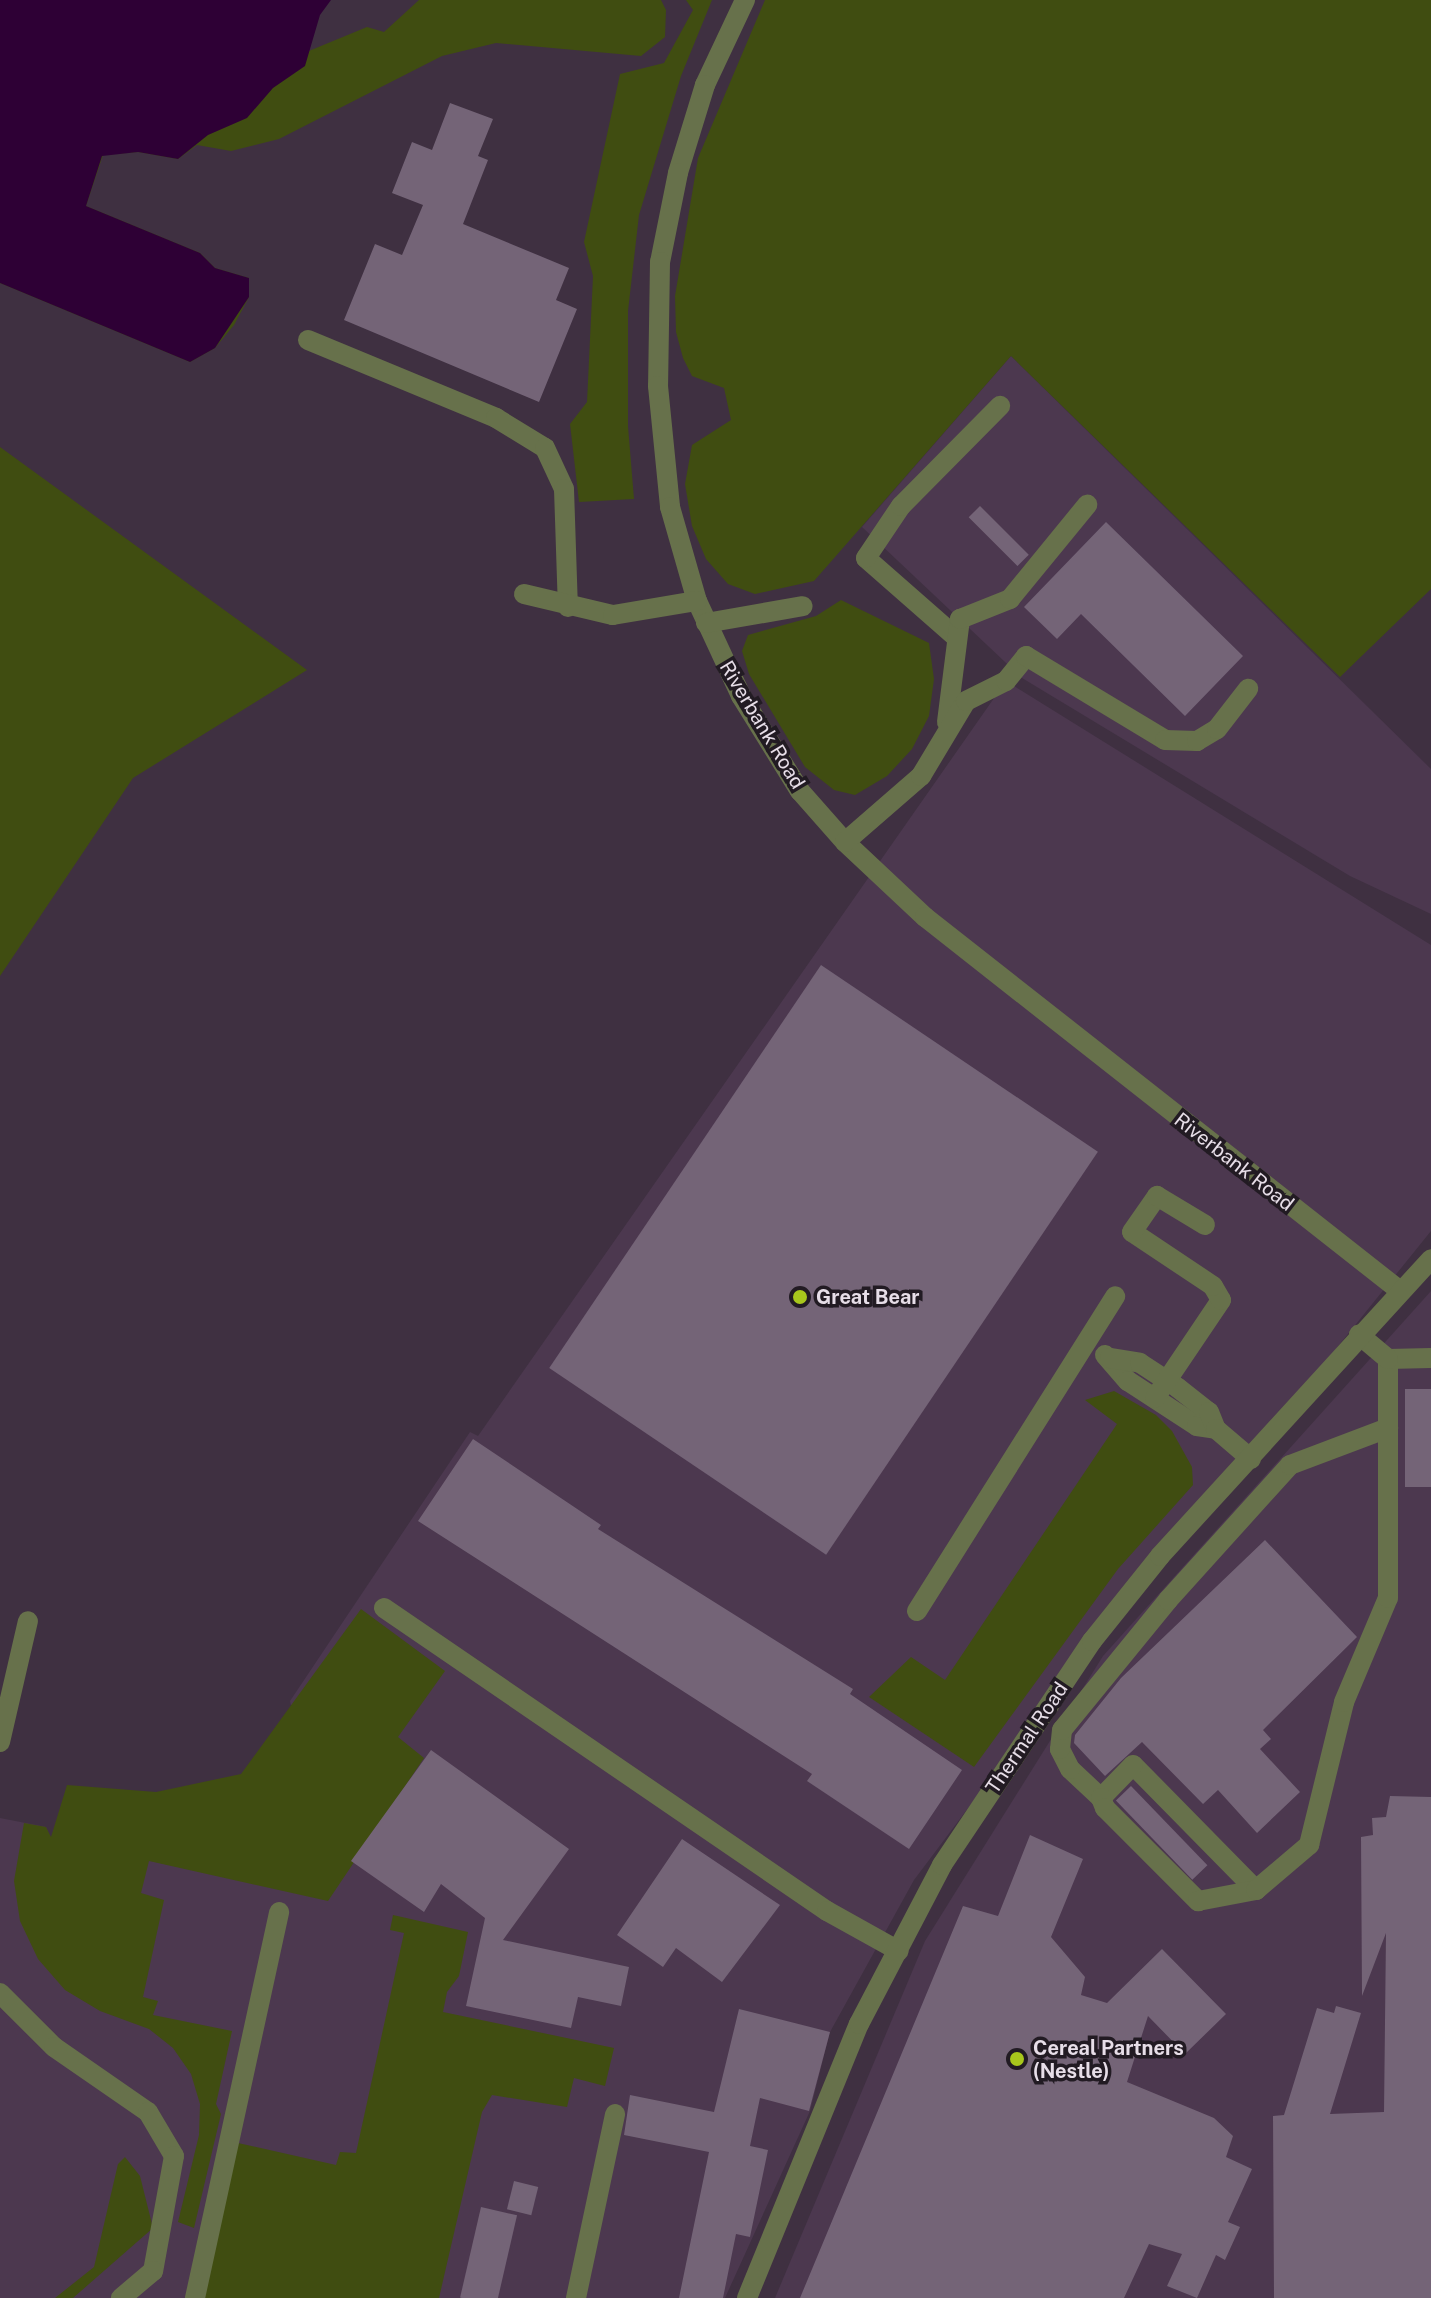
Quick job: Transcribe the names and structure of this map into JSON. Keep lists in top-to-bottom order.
{
  "streets": {
    "street": ["Riverbank Road", "Thermal Road"]
  },
  "crossings": [
    ["Riverbank Road", "Thermal Road"]
  ],
  "places": ["Great Bear", "Cereal Partners (Nestle)"]
}
